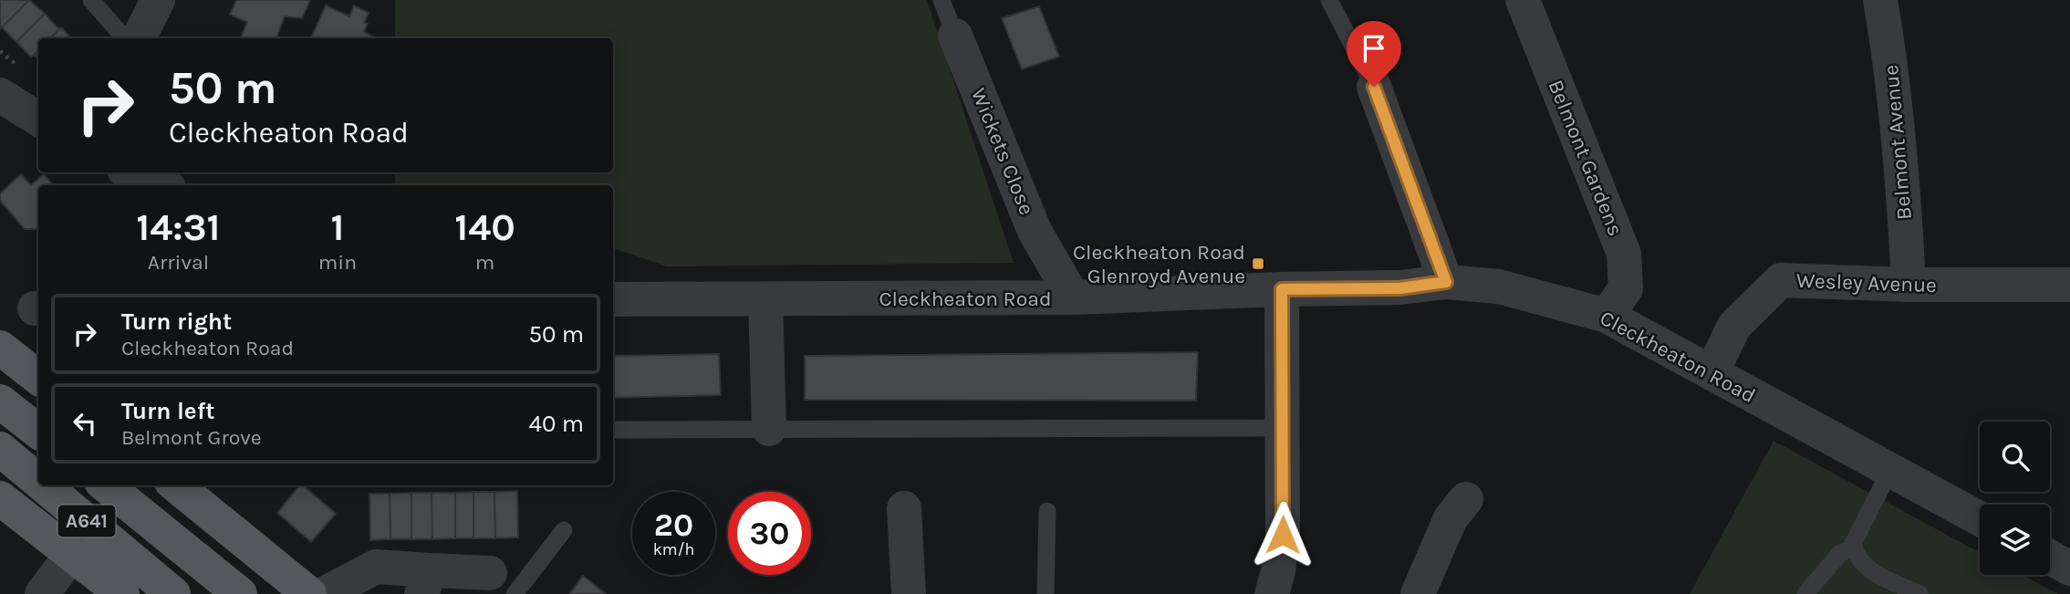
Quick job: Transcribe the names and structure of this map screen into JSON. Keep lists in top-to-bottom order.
{
  "streets": {
    "main road": ["A641"],
    "street": [
      "Belmont Avenue",
      "Wickets Close",
      "Belmont Gardens",
      "Wesley Avenue",
      "Cleckheaton Road"
    ]
  },
  "crossings": [
    ["Belmont Avenue", "Wesley Avenue"],
    ["Wickets Close", "Cleckheaton Road"],
    ["Belmont Gardens", "Cleckheaton Road"],
    ["Wesley Avenue", "Cleckheaton Road"]
  ],
  "places": {
    "transit": ["Cleckheaton Road Glenroyd Avenue"]
  },
  "page": {
    "turn": ["50 m", "Cleckheaton Road"],
    "eta": [
      "14:31",
      "Arrival",
      "1",
      "min",
      "140",
      "m"
    ],
    "list": [
      {
        "name": "Turn right",
        "note": "Cleckheaton Road",
        "value": "50 m"
      },
      {
        "name": "Turn left",
        "note": "Belmont Grove",
        "value": "40 m"
      }
    ],
    "speed": "20 km/h",
    "limit": "30"
  }
}
